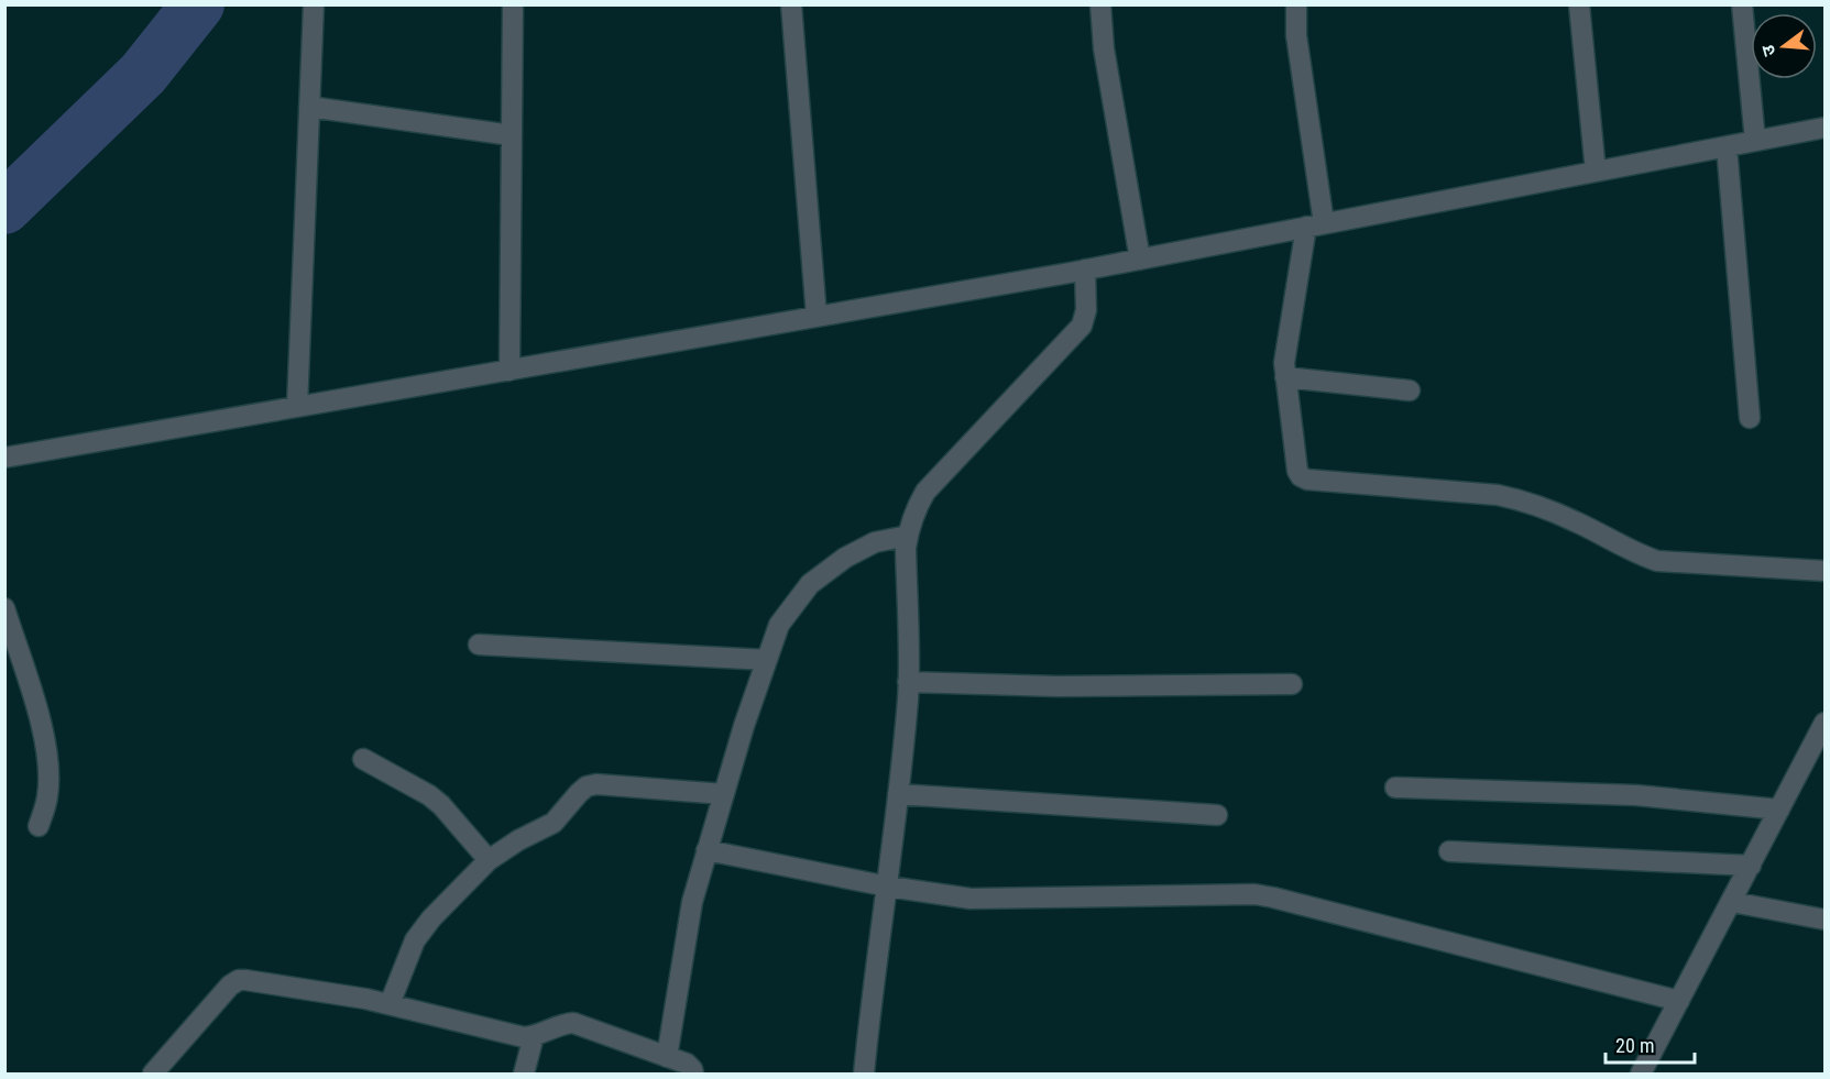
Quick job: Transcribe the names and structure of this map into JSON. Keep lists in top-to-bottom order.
{
  "scale_bar": "20 m",
  "north": "left"
}
